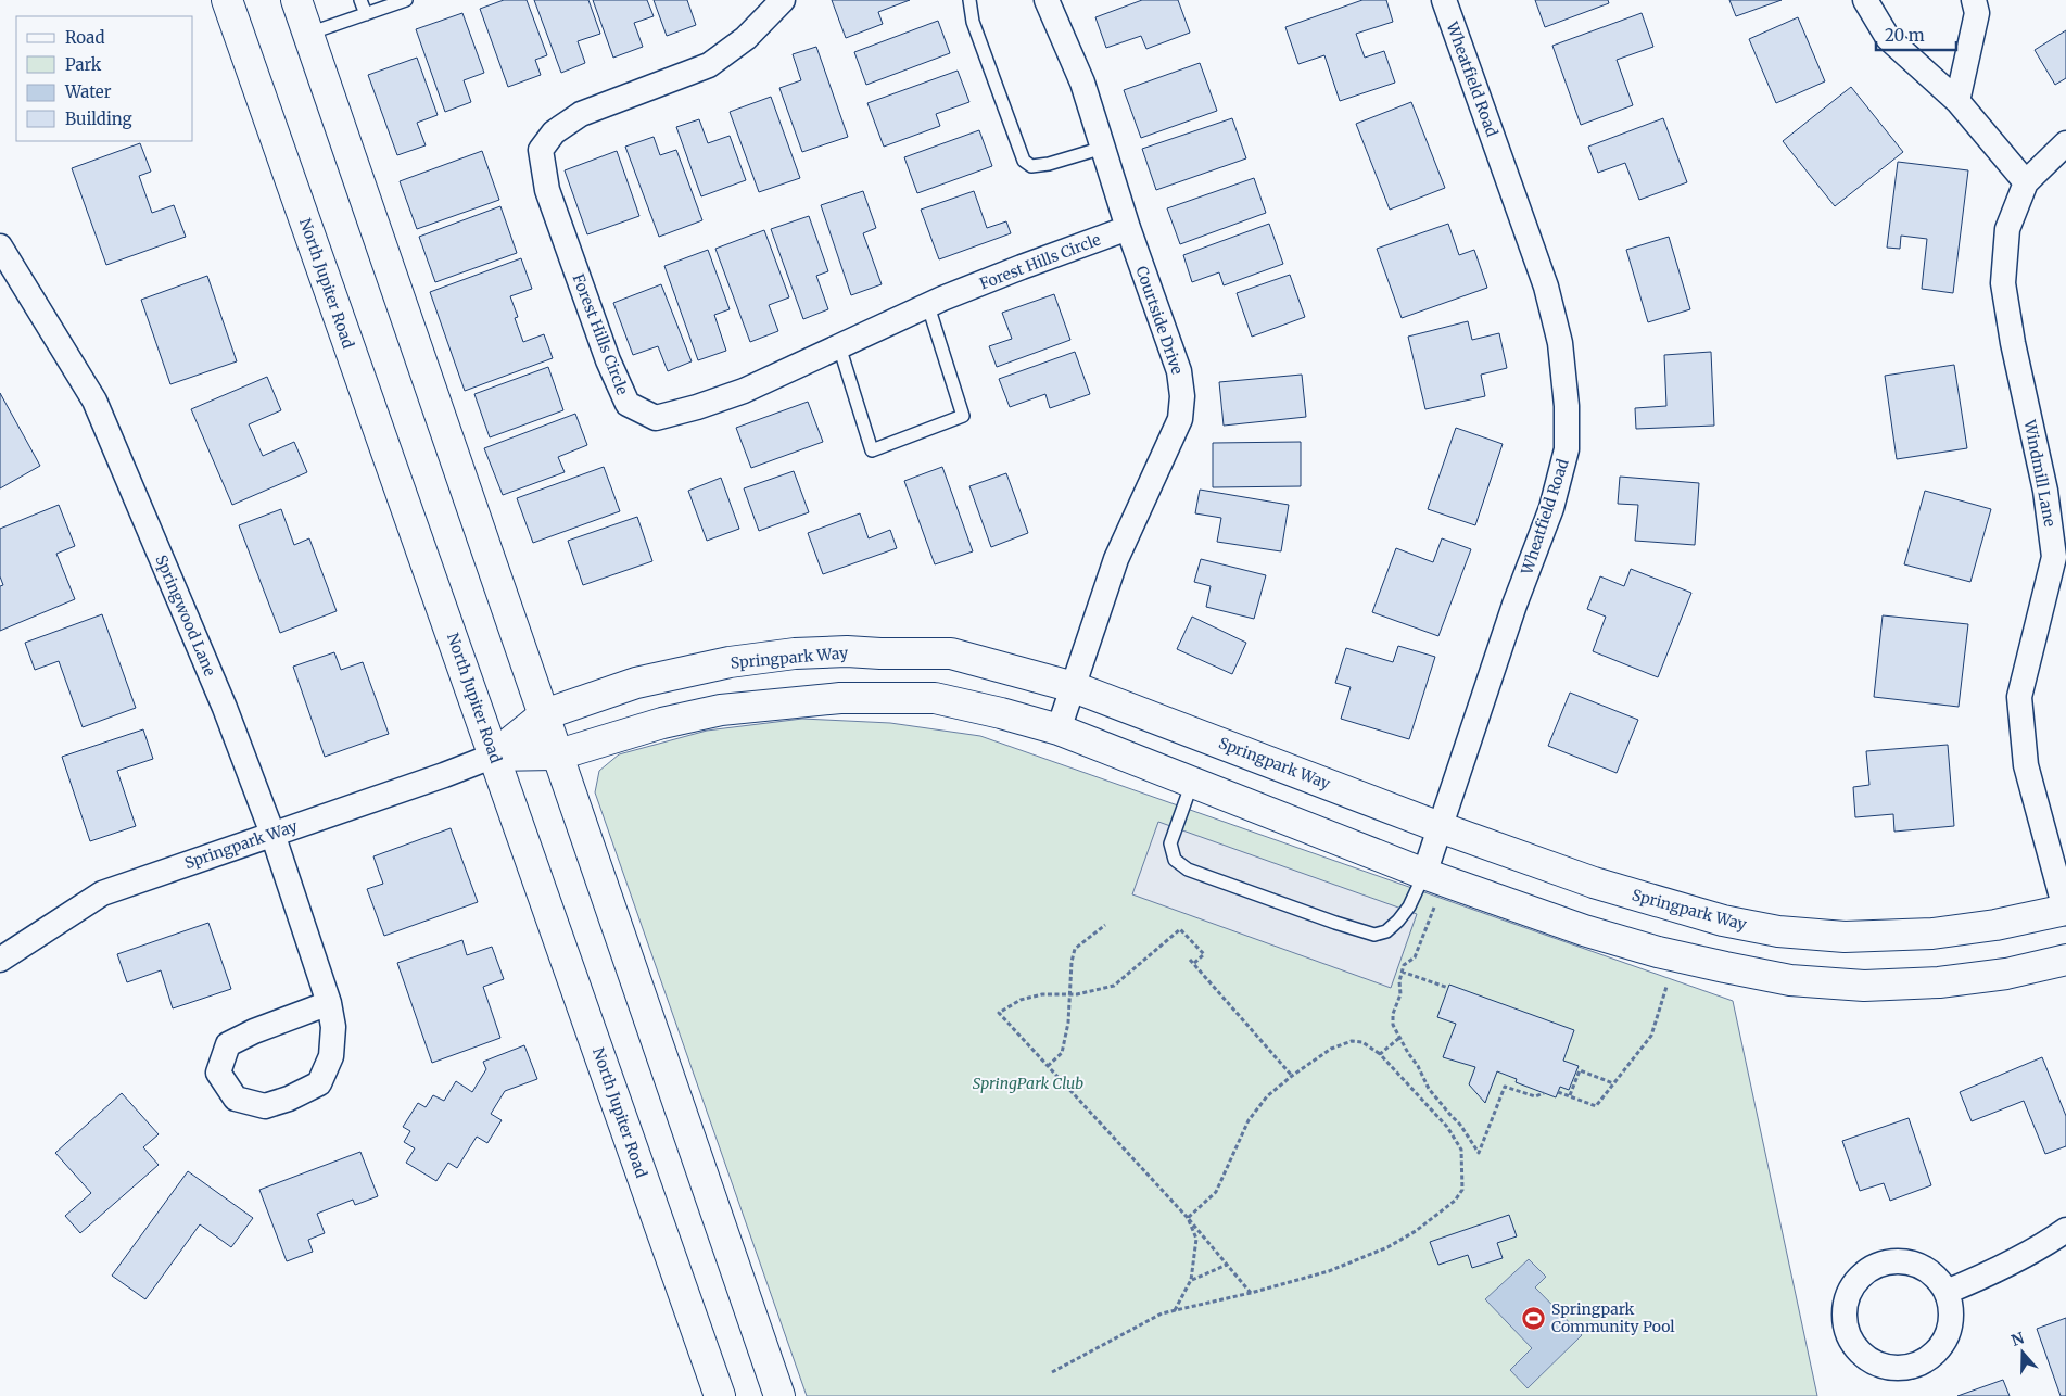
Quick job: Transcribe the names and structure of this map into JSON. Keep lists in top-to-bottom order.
{
  "streets": {
    "street": [
      "Wheatfield Road",
      "Forest Hills Circle",
      "North Jupiter Road",
      "Courtside Drive",
      "Windmill Lane",
      "Springwood Lane",
      "Springpark Way"
    ]
  },
  "crossings": [
    ["Wheatfield Road", "Springpark Way"],
    ["Forest Hills Circle", "Courtside Drive"],
    ["North Jupiter Road", "Springpark Way"],
    ["Courtside Drive", "Springpark Way"],
    ["Windmill Lane", "Springpark Way"],
    ["Springwood Lane", "Springpark Way"]
  ],
  "parks": ["SpringPark Club"],
  "places": {
    "sports": ["Springpark Community Pool"]
  },
  "legend": [
    "Road",
    "Park",
    "Water",
    "Building"
  ],
  "scale_bar": "20 m",
  "north": "top"
}
